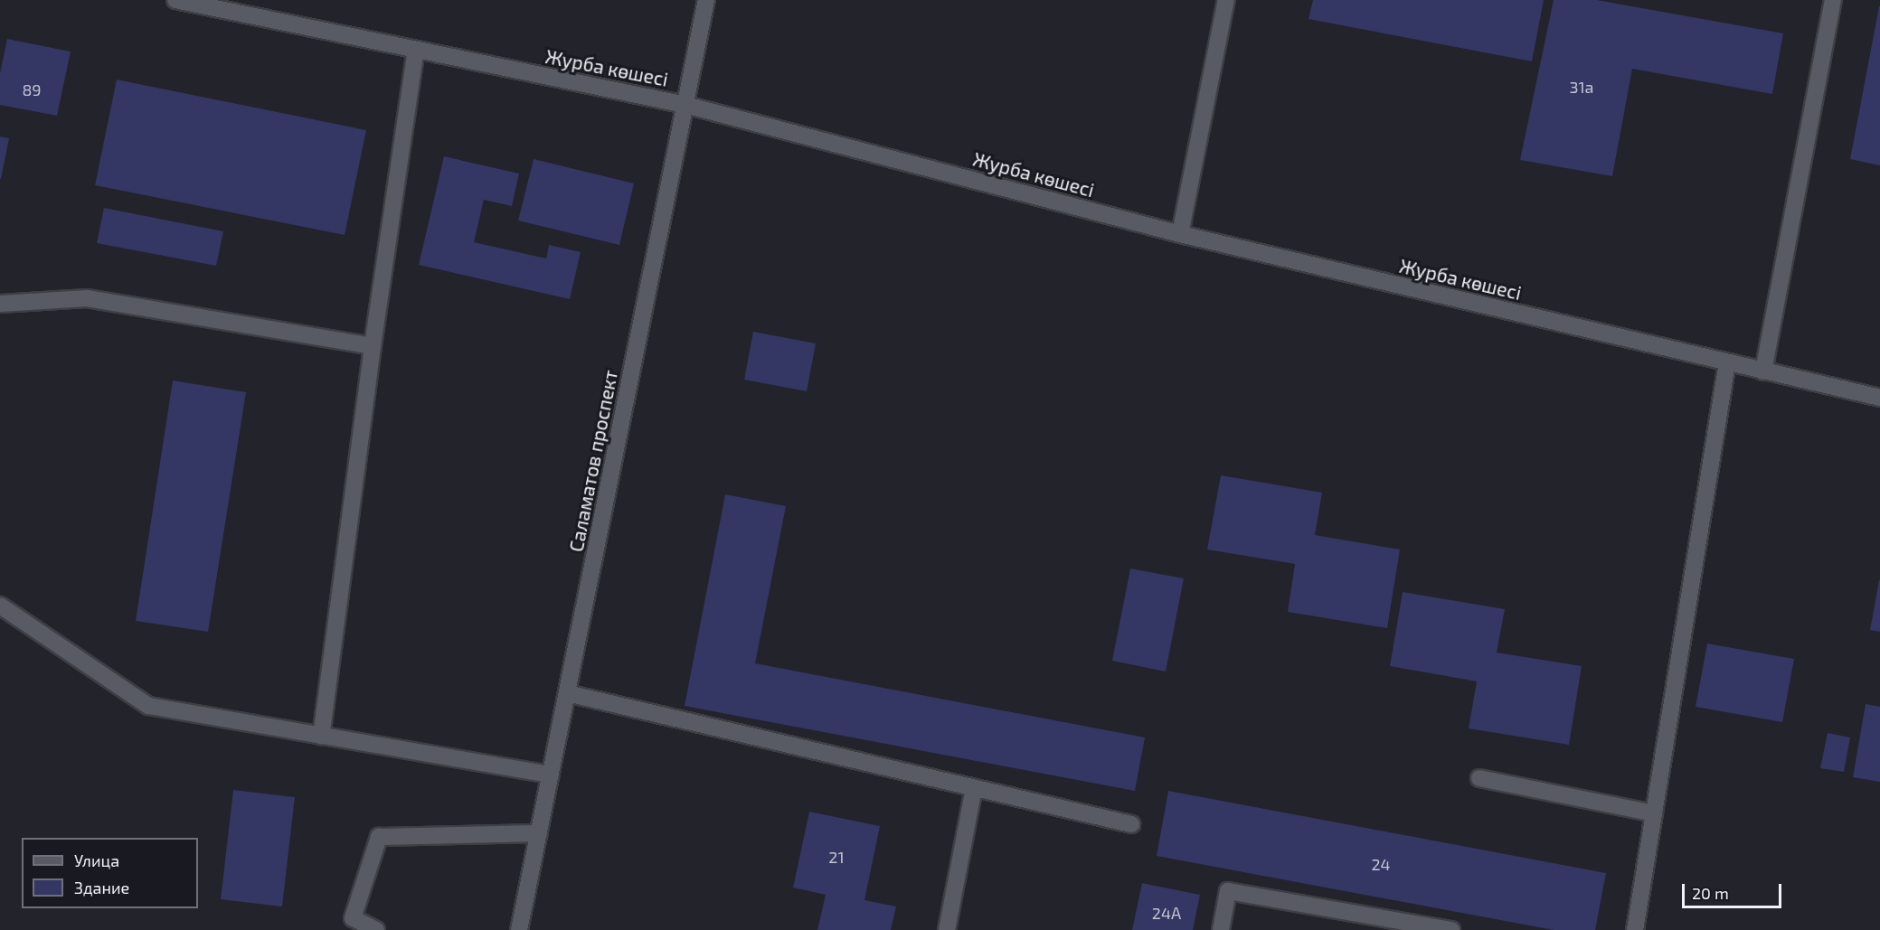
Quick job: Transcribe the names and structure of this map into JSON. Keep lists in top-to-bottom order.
{
  "streets": {
    "street": ["Журба көшесі", "Саламатов проспект"]
  },
  "crossings": [
    ["Журба көшесі", "Саламатов проспект"]
  ],
  "house_numbers": [
    "31а",
    "89",
    "21",
    "24",
    "24А"
  ],
  "legend": ["Улица", "Здание"],
  "scale_bar": "20 m"
}
